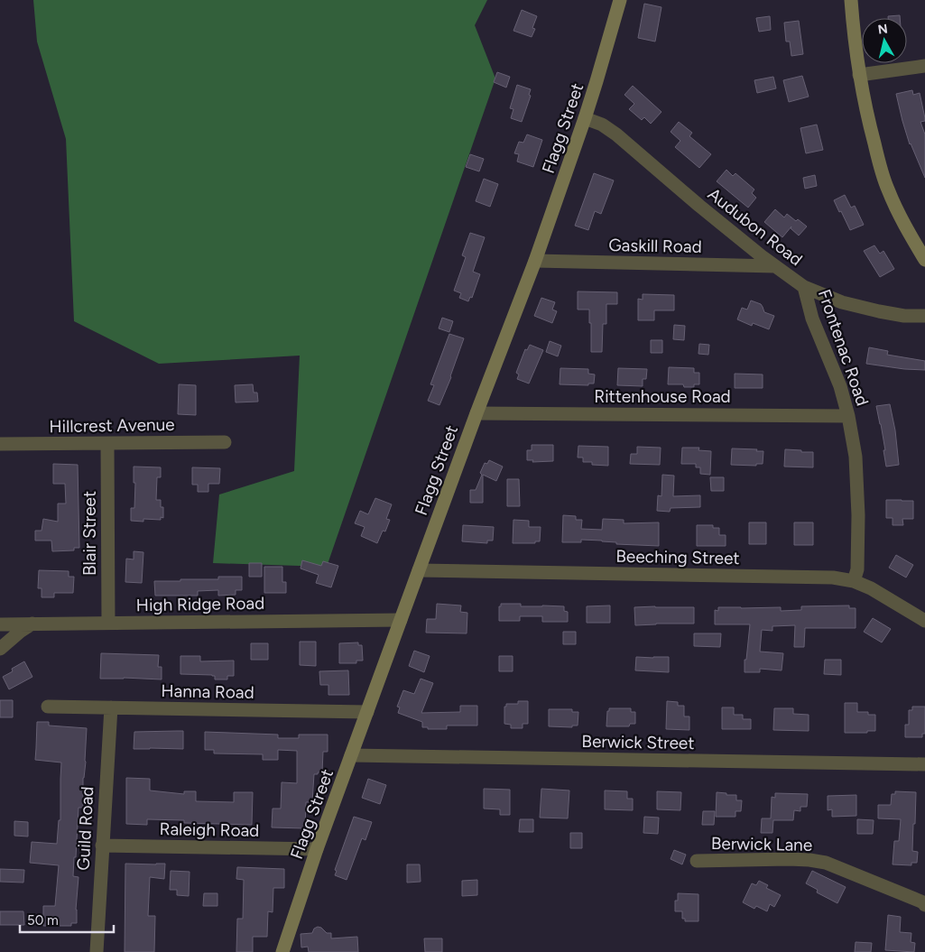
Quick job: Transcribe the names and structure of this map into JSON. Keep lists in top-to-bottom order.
{
  "streets": {
    "street": [
      "Flagg Street",
      "Audubon Road",
      "Gaskill Road",
      "Frontenac Road",
      "Rittenhouse Road",
      "Hillcrest Avenue",
      "Blair Street",
      "Beeching Street",
      "High Ridge Road",
      "Hanna Road",
      "Berwick Street",
      "Guild Road",
      "Raleigh Road",
      "Berwick Lane"
    ]
  },
  "crossings": [
    ["Flagg Street", "Audubon Road"],
    ["Flagg Street", "Gaskill Road"],
    ["Flagg Street", "Rittenhouse Road"],
    ["Flagg Street", "Beeching Street"],
    ["Flagg Street", "High Ridge Road"],
    ["Flagg Street", "Hanna Road"],
    ["Flagg Street", "Berwick Street"],
    ["Flagg Street", "Raleigh Road"],
    ["Audubon Road", "Gaskill Road"],
    ["Audubon Road", "Frontenac Road"],
    ["Frontenac Road", "Rittenhouse Road"],
    ["Frontenac Road", "Beeching Street"],
    ["Hillcrest Avenue", "Blair Street"],
    ["Blair Street", "High Ridge Road"],
    ["Hanna Road", "Guild Road"],
    ["Guild Road", "Raleigh Road"]
  ],
  "scale_bar": "50 m",
  "north": "top"
}
